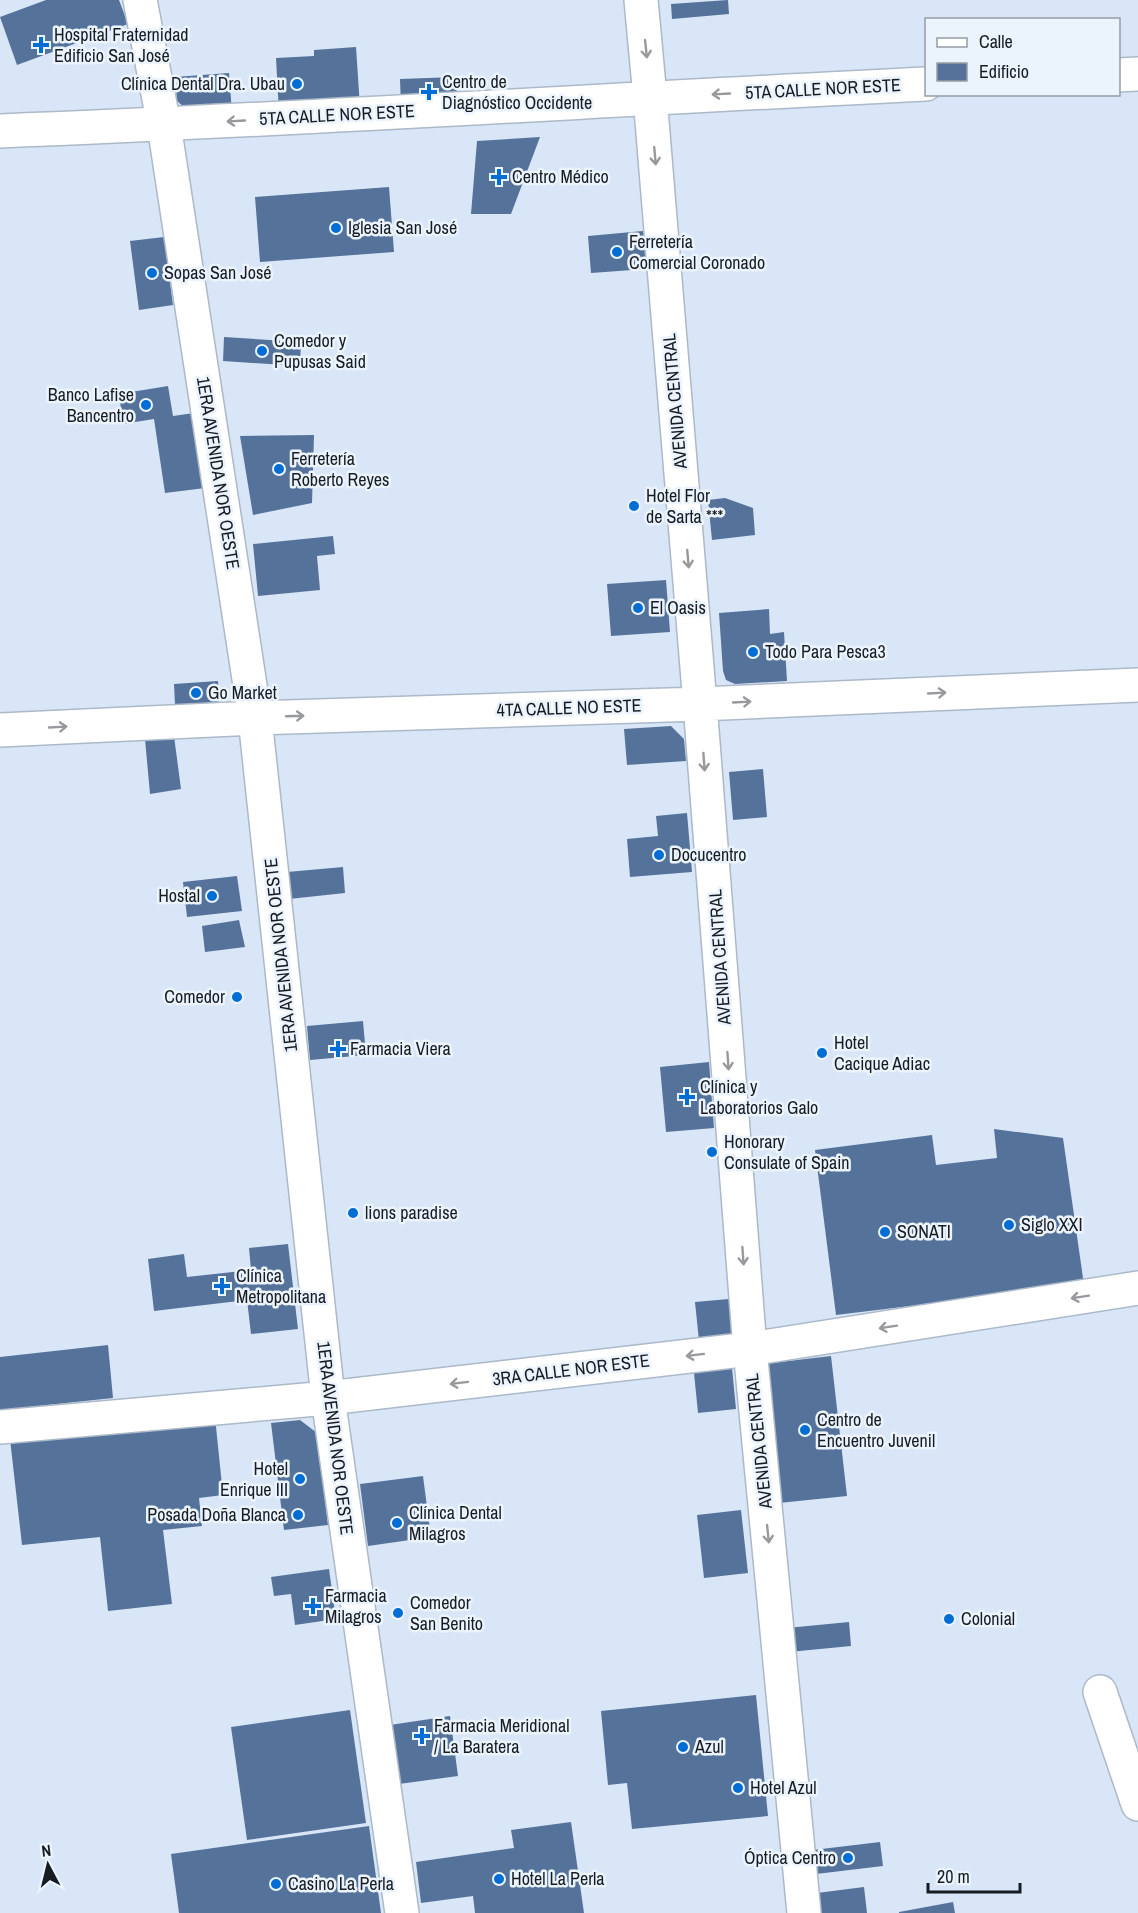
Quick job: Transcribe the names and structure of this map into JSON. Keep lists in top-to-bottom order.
{
  "streets": {
    "street": [
      "5TA CALLE NOR ESTE",
      "AVENIDA CENTRAL",
      "1ERA AVENIDA NOR OESTE",
      "4TA CALLE NO ESTE",
      "3RA CALLE NOR ESTE"
    ]
  },
  "crossings": [
    ["5TA CALLE NOR ESTE", "AVENIDA CENTRAL"],
    ["5TA CALLE NOR ESTE", "1ERA AVENIDA NOR OESTE"],
    ["AVENIDA CENTRAL", "4TA CALLE NO ESTE"],
    ["AVENIDA CENTRAL", "3RA CALLE NOR ESTE"],
    ["1ERA AVENIDA NOR OESTE", "4TA CALLE NO ESTE"],
    ["1ERA AVENIDA NOR OESTE", "3RA CALLE NOR ESTE"]
  ],
  "one_way": [
    "5TA CALLE NOR ESTE",
    "AVENIDA CENTRAL",
    "4TA CALLE NO ESTE",
    "3RA CALLE NOR ESTE"
  ],
  "places": {
    "health": [
      "Hospital Fraternidad Edificio San José",
      "Centro de Diagnóstico Occidente",
      "Centro Médico",
      "Farmacia Viera",
      "Clínica y Laboratorios Galo",
      "Clínica Metropolitana",
      "Farmacia Milagros",
      "Farmacia Meridional / La Baratera"
    ],
    "other": [
      "Clínica Dental Dra. Ubau",
      "Iglesia San José",
      "Ferretería Comercial Coronado",
      "Sopas San José",
      "Comedor y Pupusas Said",
      "Banco Lafise Bancentro",
      "Ferretería Roberto Reyes",
      "Hotel Flor de Sarta ***",
      "El Oasis",
      "Todo Para Pesca3",
      "Go Market",
      "Docucentro",
      "Hostal",
      "Comedor",
      "Hotel Cacique Adiac",
      "Honorary Consulate of Spain",
      "lions paradise",
      "Siglo XXI",
      "SONATI",
      "Centro de Encuentro Juvenil",
      "Hotel Enrique III",
      "Posada Doña Blanca",
      "Clínica Dental Milagros",
      "Comedor San Benito",
      "Colonial",
      "Azul",
      "Hotel Azul",
      "Óptica Centro",
      "Hotel La Perla",
      "Casino La Perla"
    ]
  },
  "legend": ["Calle", "Edificio"],
  "scale_bar": "20 m",
  "north": "top"
}
